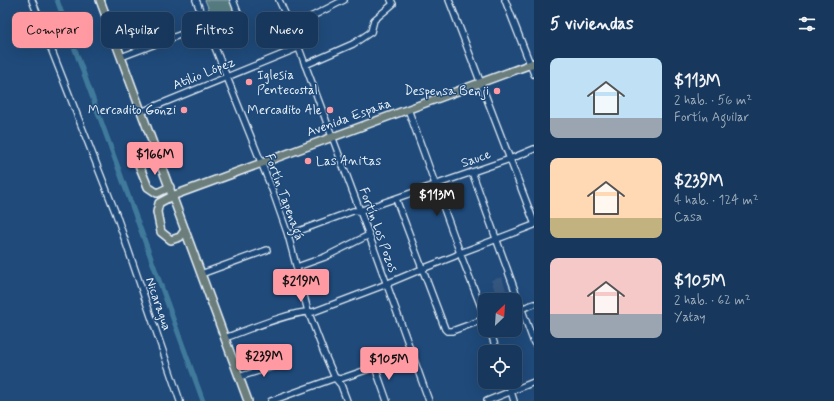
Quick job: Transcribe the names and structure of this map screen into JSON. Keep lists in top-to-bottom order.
{
  "streets": {
    "main road": ["Avenida España"],
    "street": [
      "Atilio López",
      "Sauce",
      "Fortín Tapenagá",
      "Fortín Los Pozos",
      "Nicaragua"
    ]
  },
  "crossings": [
    ["Atilio López", "Fortín Tapenagá"],
    ["Atilio López", "Fortín Los Pozos"],
    ["Avenida España", "Fortín Tapenagá"],
    ["Avenida España", "Fortín Los Pozos"],
    ["Sauce", "Fortín Tapenagá"],
    ["Sauce", "Fortín Los Pozos"]
  ],
  "places": [
    "Iglesia Pentecostal",
    "Despensa Benji",
    "Mercadito Gonzi",
    "Mercadito Ale",
    "Las Anitas"
  ],
  "north": "top right",
  "page": {
    "heading": "5 viviendas",
    "chip": [
      "Comprar",
      "Alquilar",
      "Filtros",
      "Nuevo"
    ],
    "list": [
      {
        "name": "$113M",
        "note": "2 hab. · 56 m² · Fortín Aguilar"
      },
      {
        "name": "$239M",
        "note": "4 hab. · 124 m² · Casa"
      },
      {
        "name": "$105M",
        "note": "2 hab. · 62 m² · Yatay"
      }
    ],
    "price": [
      "$166M",
      "$113M",
      "$219M",
      "$239M",
      "$105M"
    ]
  }
}
